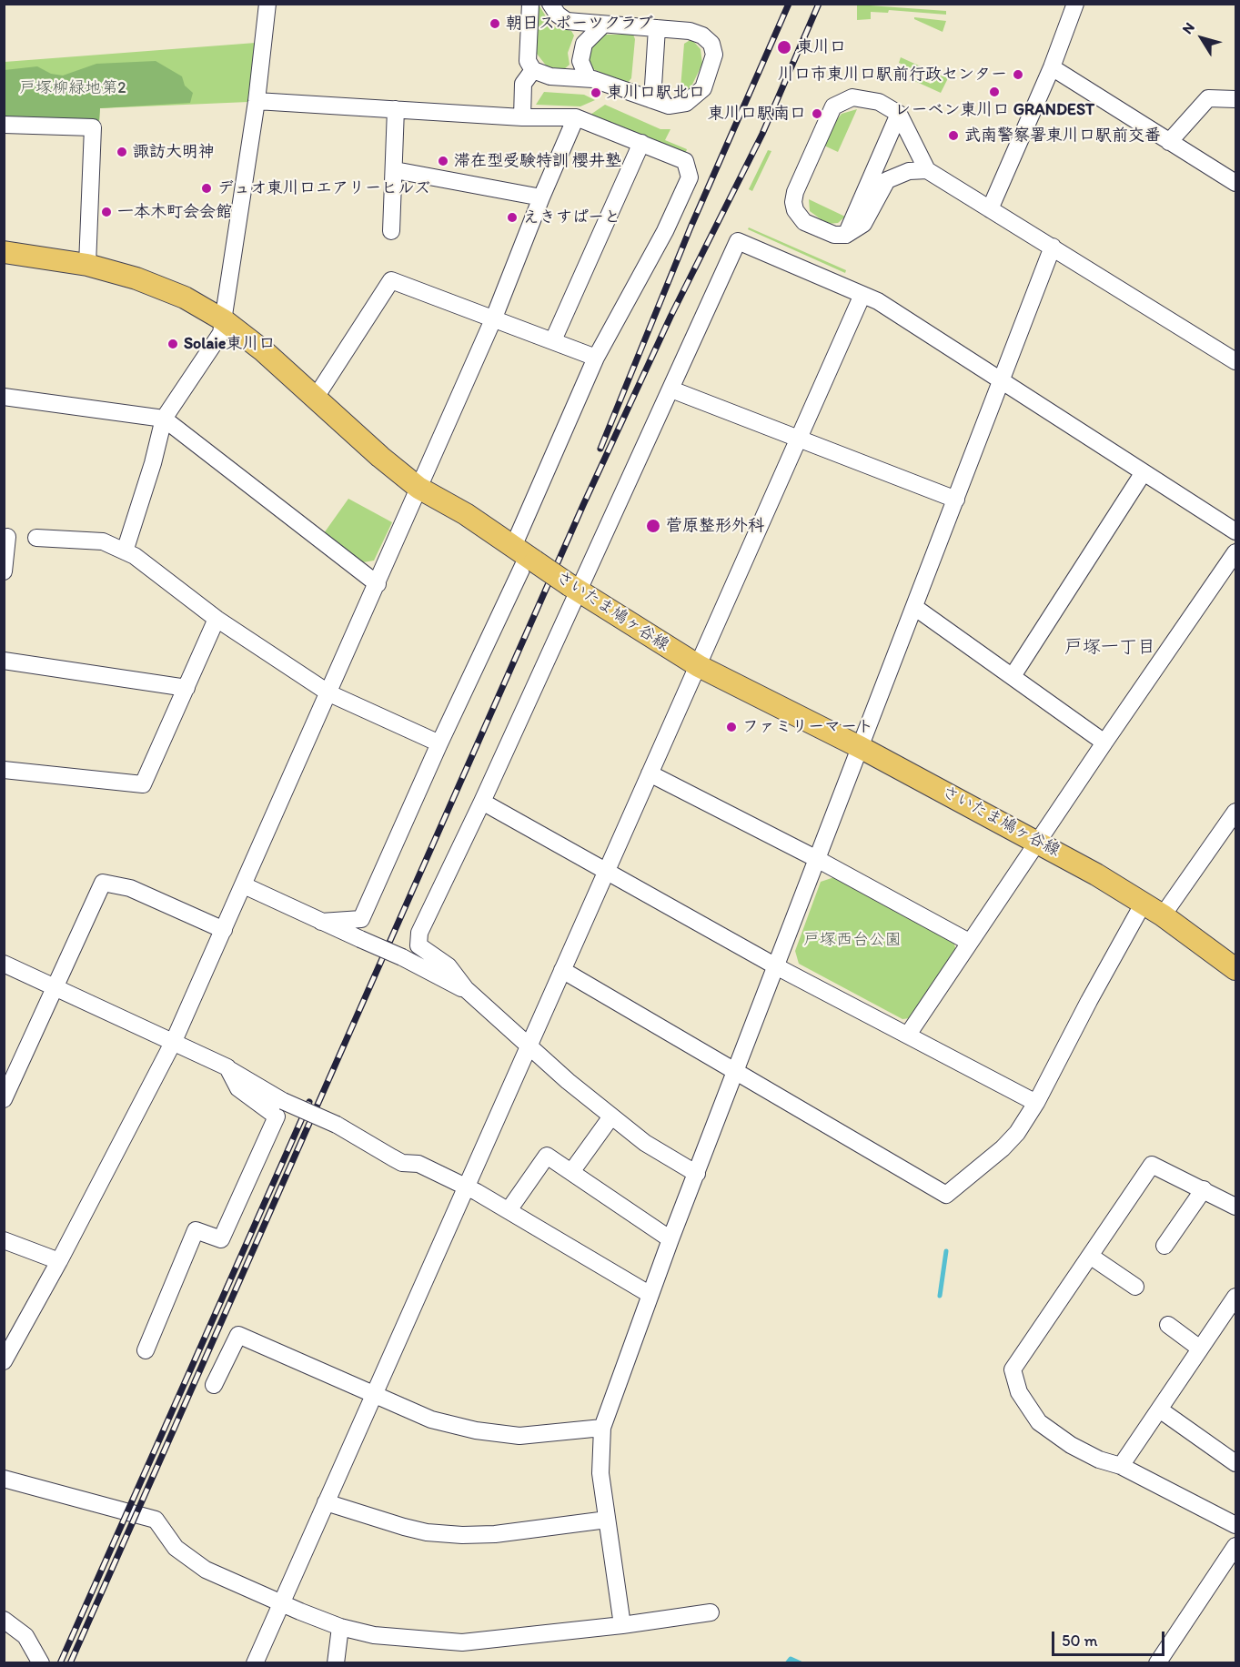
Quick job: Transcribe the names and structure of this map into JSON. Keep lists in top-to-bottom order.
{
  "streets": {
    "main road": ["さいたま鳩ヶ谷線"]
  },
  "districts": ["戸塚一丁目"],
  "parks": ["戸塚柳緑地第2", "戸塚西台公園"],
  "places": [
    "朝日スポーツクラブ",
    "東川口",
    "川口市東川口駅前行政センター",
    "レーベン東川口 GRANDEST",
    "東川口駅北口",
    "東川口駅南口",
    "武南警察署東川口駅前交番",
    "諏訪大明神",
    "滞在型受験特訓 櫻井塾",
    "デュオ東川口エアリーヒルズ",
    "一本木町会会館",
    "えきすぱーと",
    "Solaie東川口",
    "菅原整形外科",
    "ファミリーマート"
  ],
  "scale_bar": "50 m",
  "north": "top left"
}
